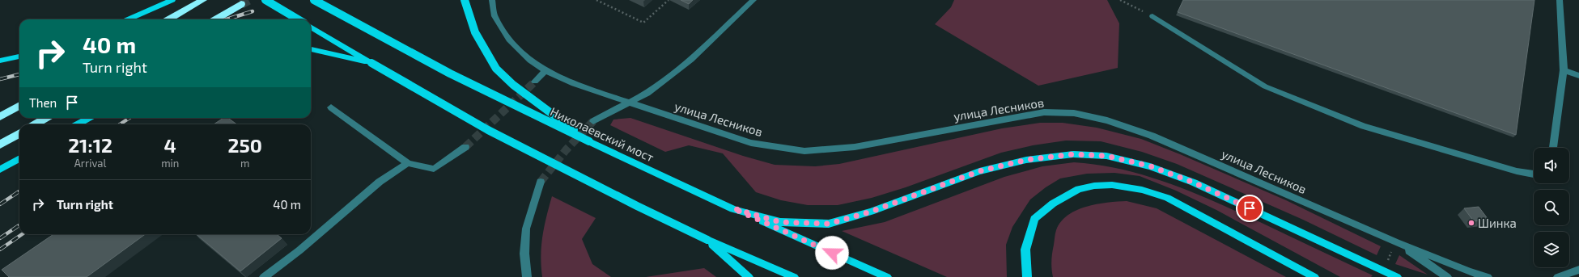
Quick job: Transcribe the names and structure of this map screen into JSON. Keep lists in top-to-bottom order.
{
  "streets": {
    "main road": ["Николаевский мост"],
    "street": ["улица Лесников"]
  },
  "places": ["Шинка"],
  "page": {
    "turn": ["40 m", "Turn right"],
    "then": "Then",
    "eta": [
      "21:12",
      "Arrival",
      "4",
      "min",
      "250",
      "m"
    ],
    "list": [
      {
        "name": "Turn right",
        "value": "40 m"
      }
    ]
  }
}
